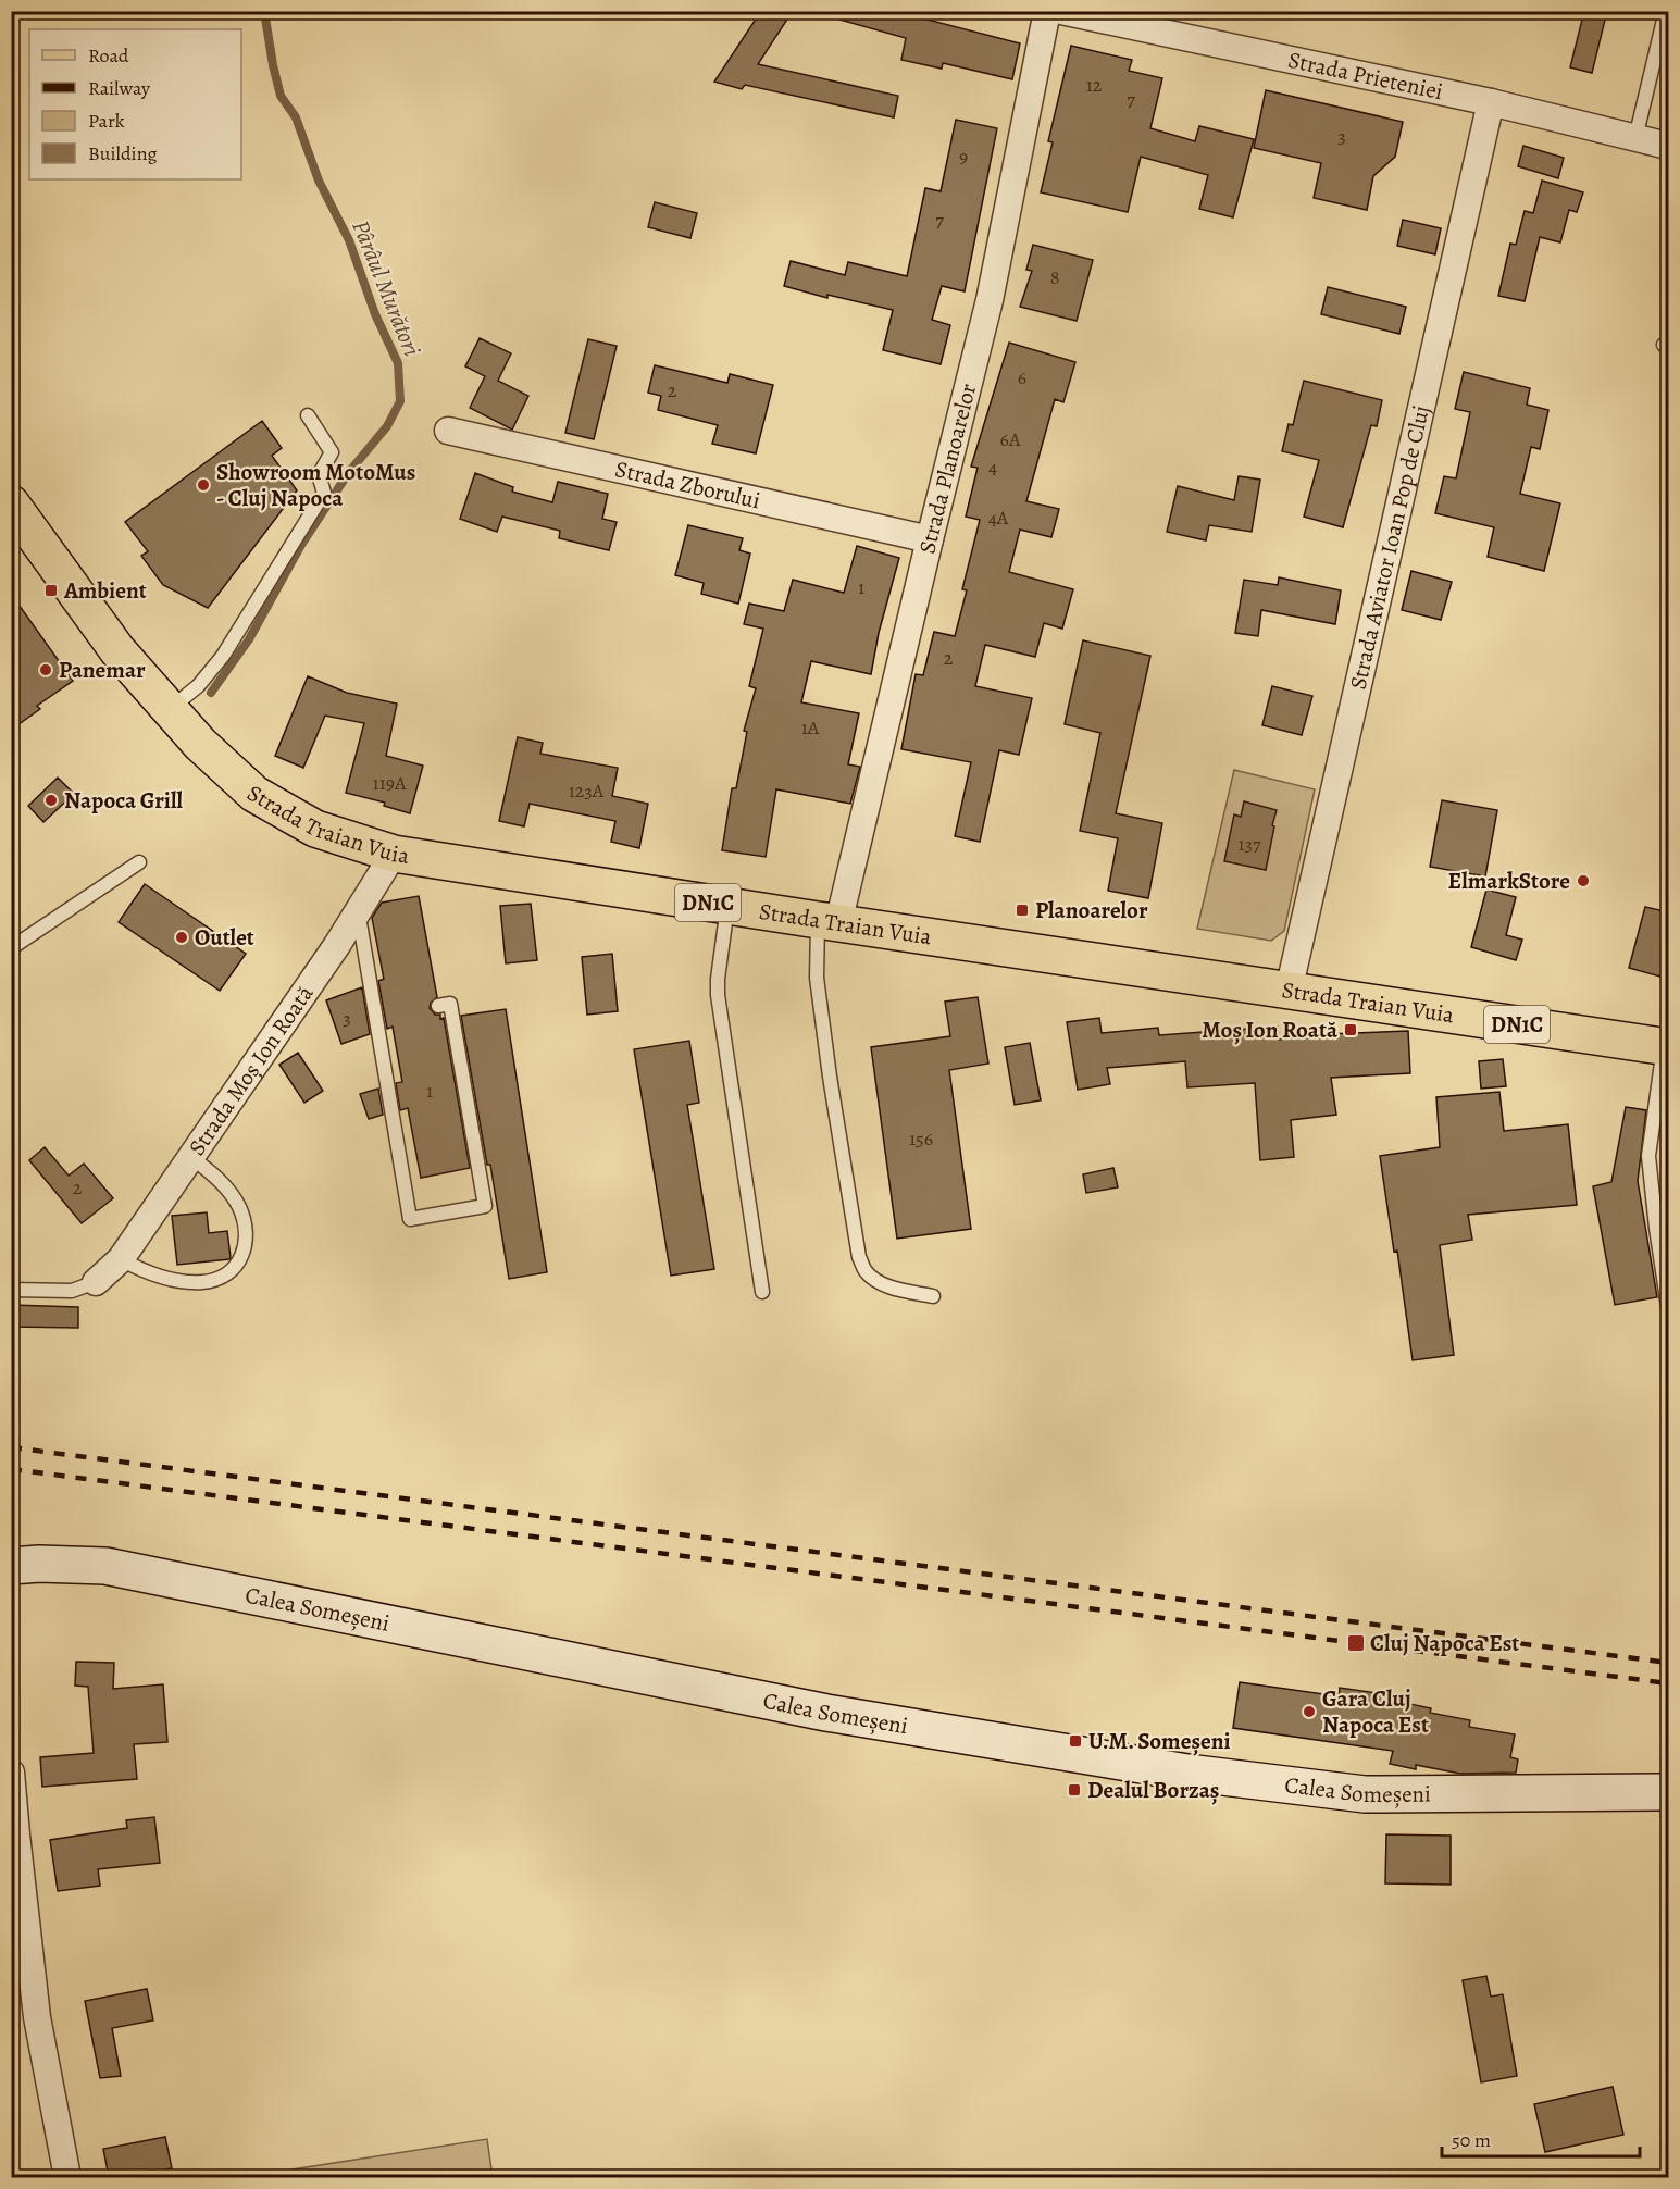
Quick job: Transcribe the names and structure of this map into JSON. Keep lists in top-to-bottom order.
{
  "streets": {
    "main road": ["Strada Traian Vuia", "DN1C", "Calea Someșeni"],
    "street": [
      "Strada Prieteniei",
      "Strada Planoarelor",
      "Strada Zborului",
      "Strada Aviator Ioan Pop de Cluj",
      "Strada Moș Ion Roată"
    ]
  },
  "crossings": [
    ["Strada Prieteniei", "Strada Aviator Ioan Pop de Cluj"],
    ["Strada Planoarelor", "Strada Zborului"],
    ["Strada Planoarelor", "Strada Traian Vuia"],
    ["Strada Aviator Ioan Pop de Cluj", "Strada Traian Vuia"],
    ["Strada Traian Vuia", "Strada Moș Ion Roată"]
  ],
  "water": ["Pârâul Murători"],
  "places": {
    "other": [
      "Showroom MotoMus - Cluj Napoca",
      "Panemar",
      "Napoca Grill",
      "ElmarkStore",
      "Outlet",
      "Gara Cluj Napoca Est"
    ],
    "transit": [
      "Ambient",
      "Planoarelor",
      "Moș Ion Roată",
      "Cluj Napoca Est",
      "U.M. Someșeni",
      "Dealul Borzaș"
    ]
  },
  "house_numbers": [
    "12",
    "7",
    "3",
    "9",
    "7",
    "8",
    "6",
    "2",
    "6A",
    "4",
    "4A",
    "1",
    "2",
    "1A",
    "119A",
    "123A",
    "137",
    "3",
    "1",
    "156",
    "2"
  ],
  "legend": [
    "Road",
    "Railway",
    "Park",
    "Building"
  ],
  "scale_bar": "50 m"
}
